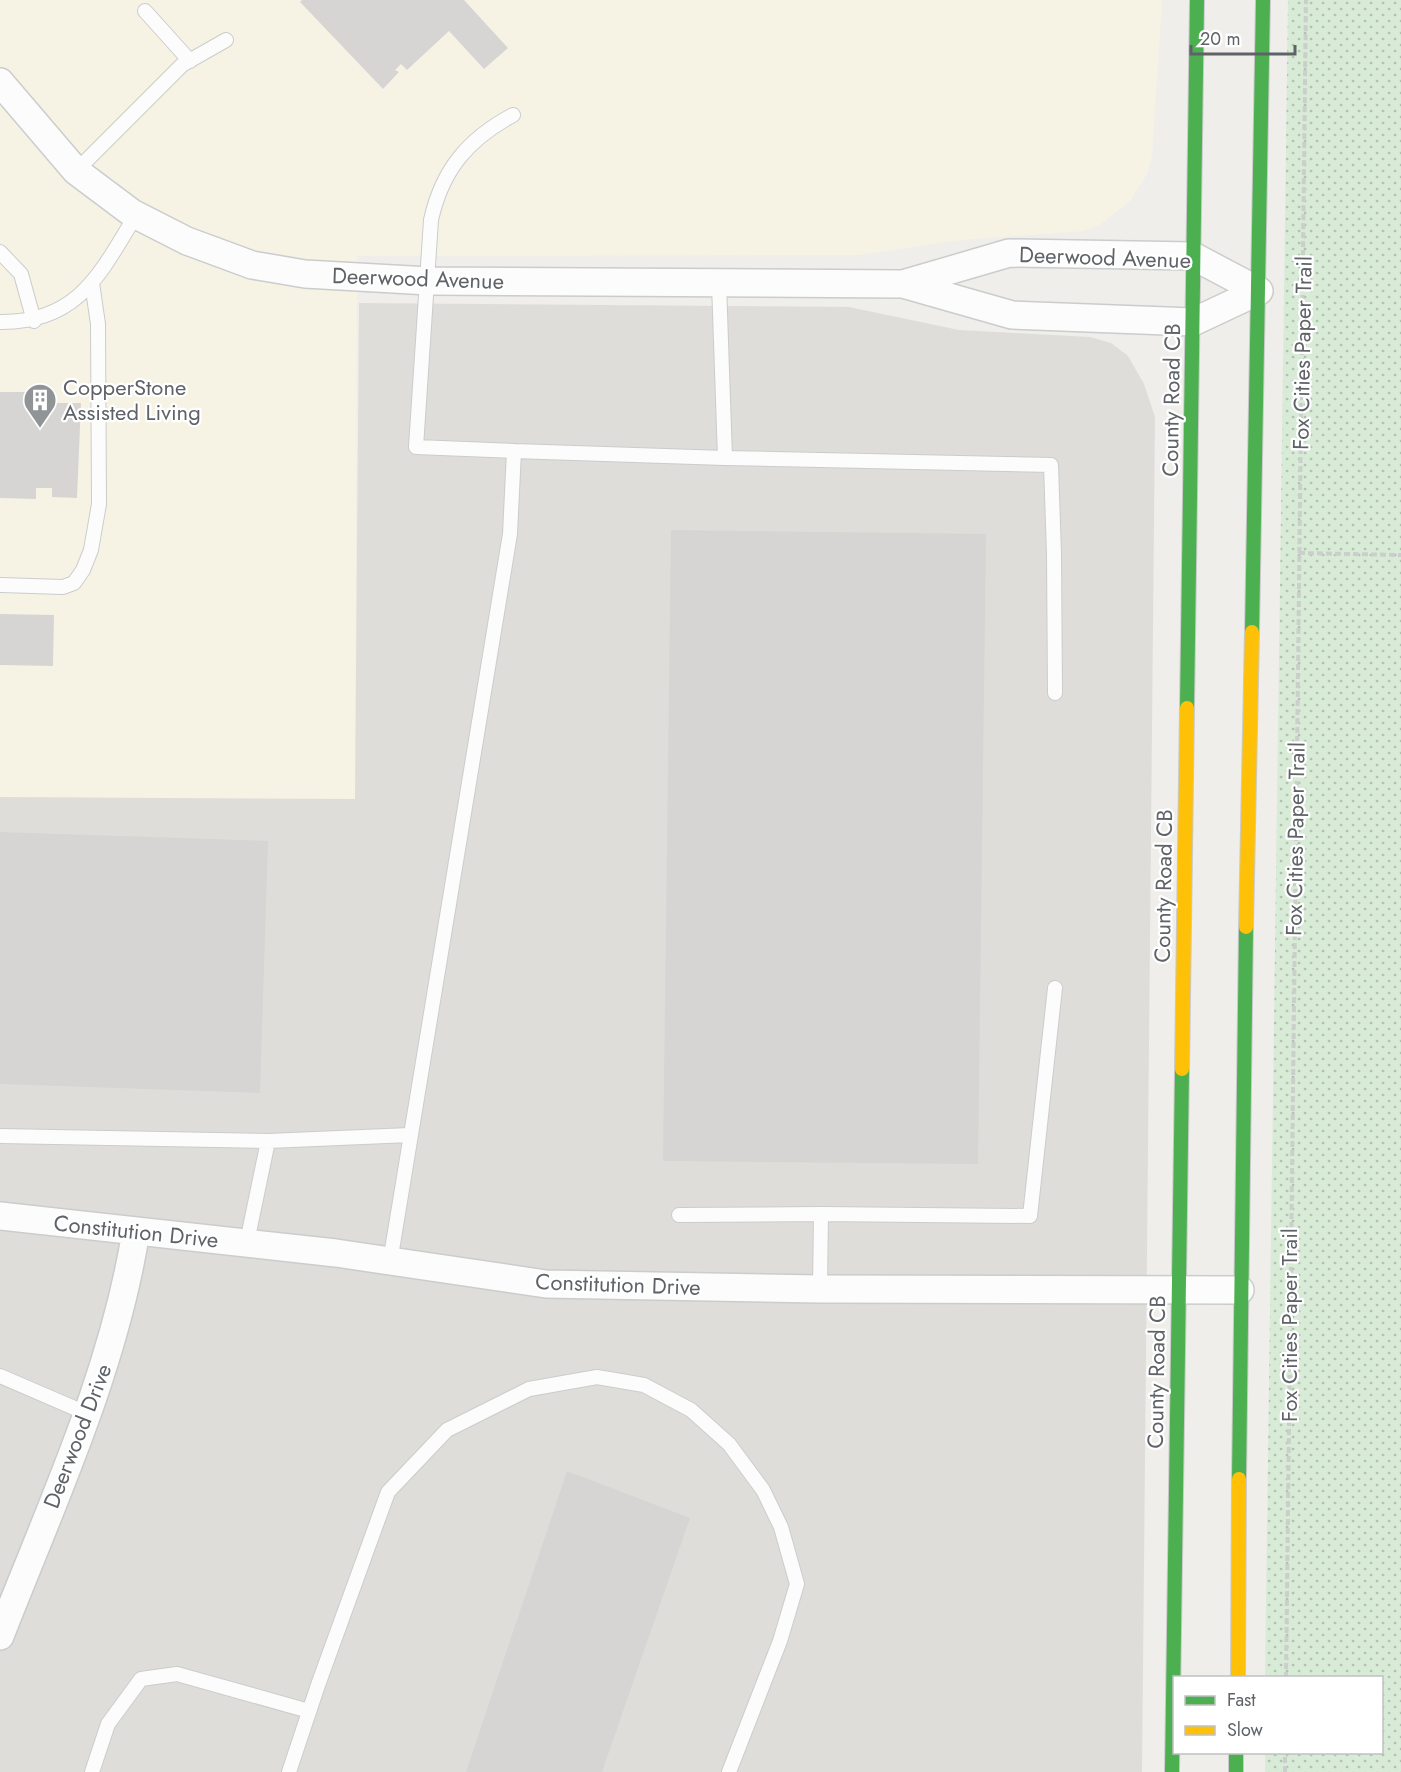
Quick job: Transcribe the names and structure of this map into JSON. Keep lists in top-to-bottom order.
{
  "streets": {
    "main road": ["County Road CB"],
    "street": ["Deerwood Avenue", "Constitution Drive", "Deerwood Drive"],
    "path": ["Fox Cities Paper Trail"]
  },
  "crossings": [
    ["Deerwood Avenue", "County Road CB"],
    ["County Road CB", "Constitution Drive"],
    ["Constitution Drive", "Deerwood Drive"]
  ],
  "places": {
    "building": ["CopperStone Assisted Living"]
  },
  "legend": ["Fast", "Slow"],
  "scale_bar": "20 m"
}
